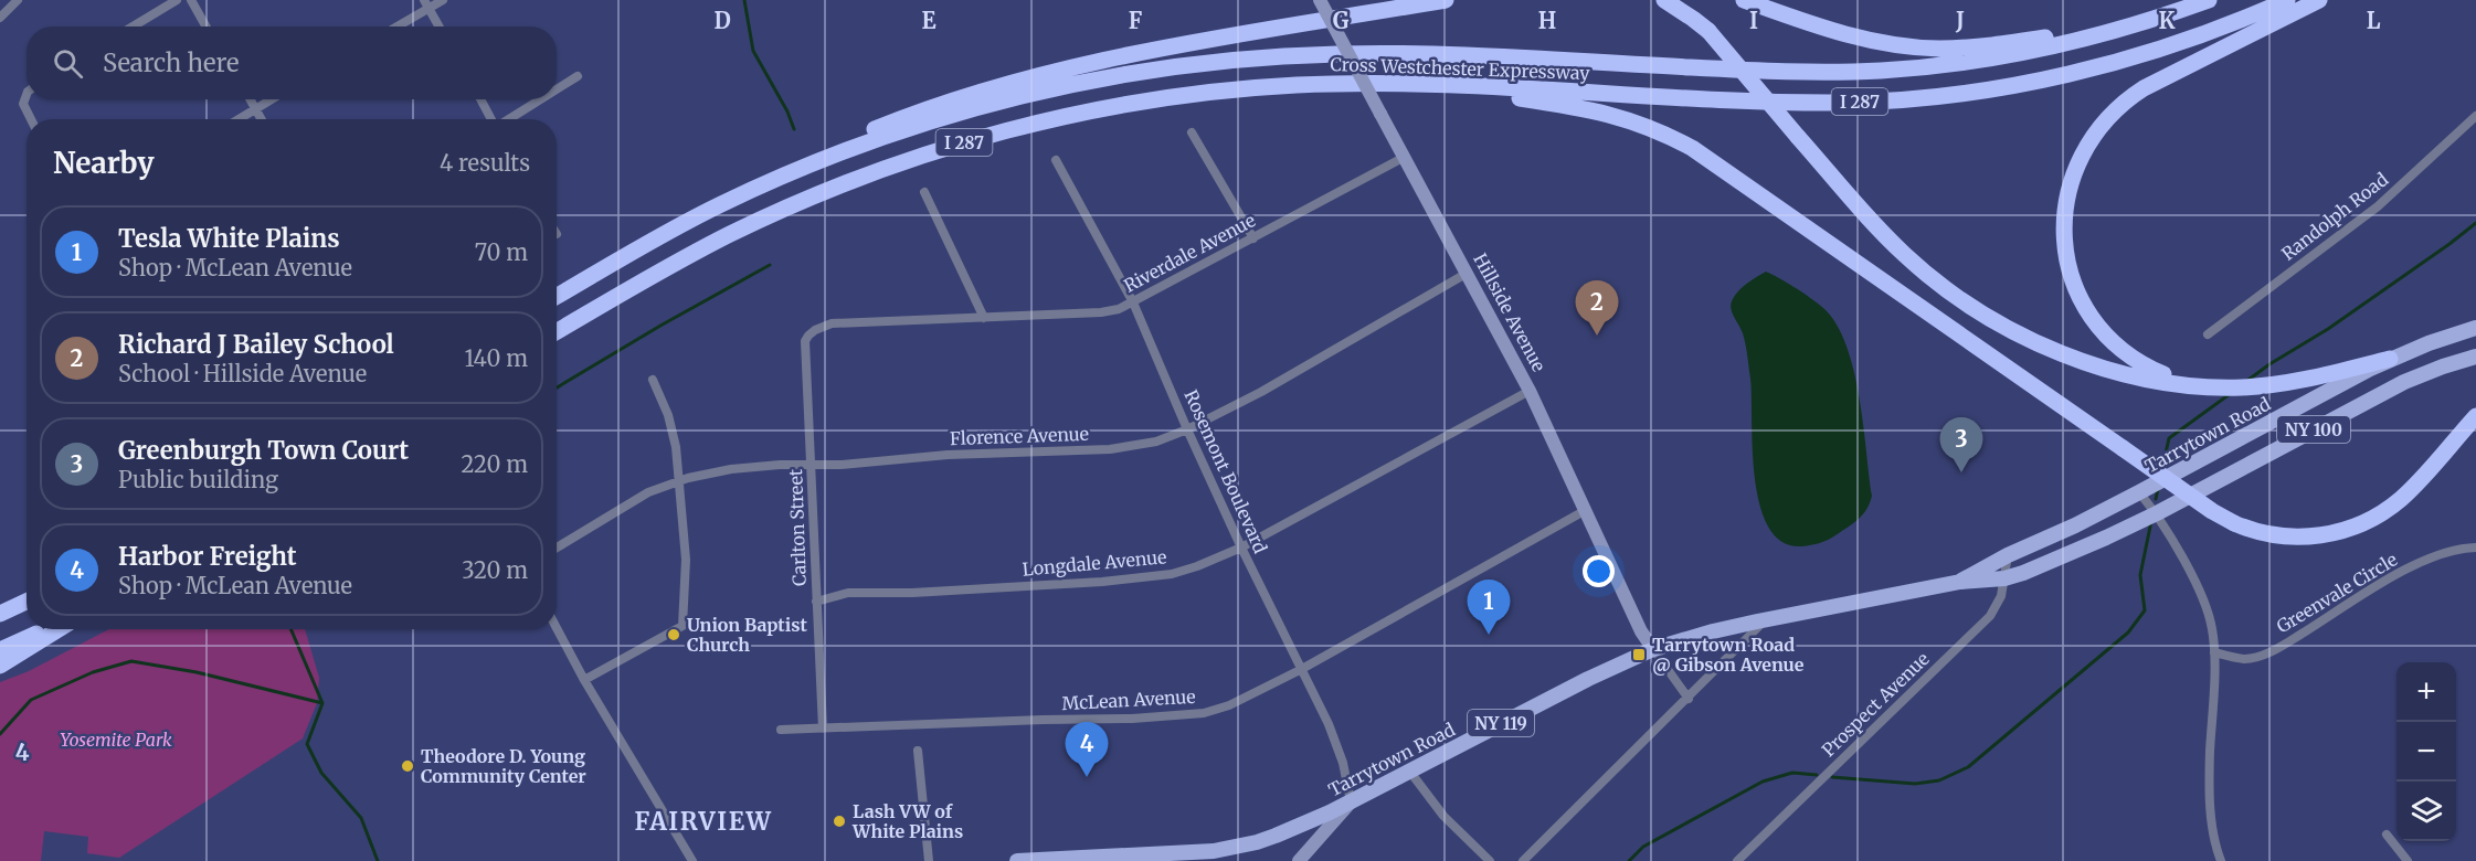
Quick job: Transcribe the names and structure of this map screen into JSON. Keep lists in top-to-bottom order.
{
  "streets": {
    "highway": ["Cross Westchester Expressway", "I 287"],
    "main road": [
      "Hillside Avenue",
      "NY 100",
      "Tarrytown Road",
      "NY 119"
    ],
    "street": [
      "Randolph Road",
      "Riverdale Avenue",
      "Florence Avenue",
      "Rosemont Boulevard",
      "Carlton Street",
      "Longdale Avenue",
      "Greenvale Circle",
      "McLean Avenue",
      "Prospect Avenue"
    ]
  },
  "crossings": [
    ["Riverdale Avenue", "Hillside Avenue"],
    ["Riverdale Avenue", "Rosemont Boulevard"],
    ["Riverdale Avenue", "Carlton Street"],
    ["Hillside Avenue", "Tarrytown Road"],
    ["Hillside Avenue", "Florence Avenue"],
    ["Hillside Avenue", "Longdale Avenue"],
    ["Hillside Avenue", "McLean Avenue"],
    ["Tarrytown Road", "Rosemont Boulevard"],
    ["Tarrytown Road", "Prospect Avenue"],
    ["Florence Avenue", "Rosemont Boulevard"],
    ["Florence Avenue", "Carlton Street"],
    ["Rosemont Boulevard", "Longdale Avenue"],
    ["Rosemont Boulevard", "McLean Avenue"],
    ["Carlton Street", "Longdale Avenue"],
    ["Carlton Street", "McLean Avenue"]
  ],
  "districts": ["FAIRVIEW"],
  "parks": ["Yosemite Park"],
  "places": {
    "other": ["Union Baptist Church", "Theodore D. Young Community Center", "Lash VW of White Plains"],
    "transit": ["Tarrytown Road @ Gibson Avenue"]
  },
  "page": {
    "search": "Search here",
    "heading": ["Nearby", "4 results"],
    "list": [
      {
        "mark": "1",
        "name": "Tesla White Plains",
        "note": "Shop · McLean Avenue",
        "value": "70 m"
      },
      {
        "mark": "2",
        "name": "Richard J Bailey School",
        "note": "School · Hillside Avenue",
        "value": "140 m"
      },
      {
        "mark": "3",
        "name": "Greenburgh Town Court",
        "note": "Public building",
        "value": "220 m"
      },
      {
        "mark": "4",
        "name": "Harbor Freight",
        "note": "Shop · McLean Avenue",
        "value": "320 m"
      }
    ],
    "pins": [
      "2",
      "3",
      "1",
      "4"
    ],
    "map_buttons": ["+", "−"]
  },
  "grid": {
    "columns": [
      "D",
      "E",
      "F",
      "G",
      "H",
      "I",
      "J",
      "K",
      "L"
    ],
    "rows": ["4"]
  }
}
